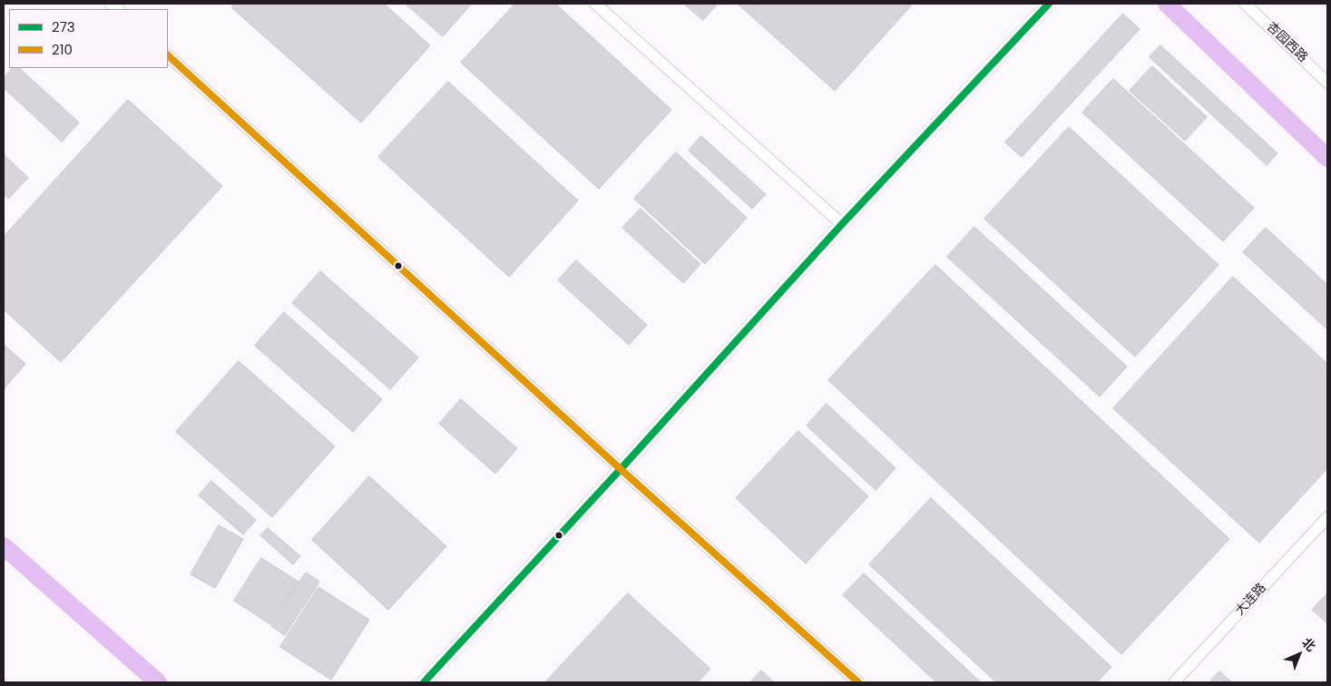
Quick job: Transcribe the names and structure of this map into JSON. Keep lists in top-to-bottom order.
{
  "streets": {
    "street": ["杏园西路", "大连路"]
  },
  "lines": ["transit line 273", "transit line 210"],
  "legend": ["273", "210"],
  "north": "top right"
}
